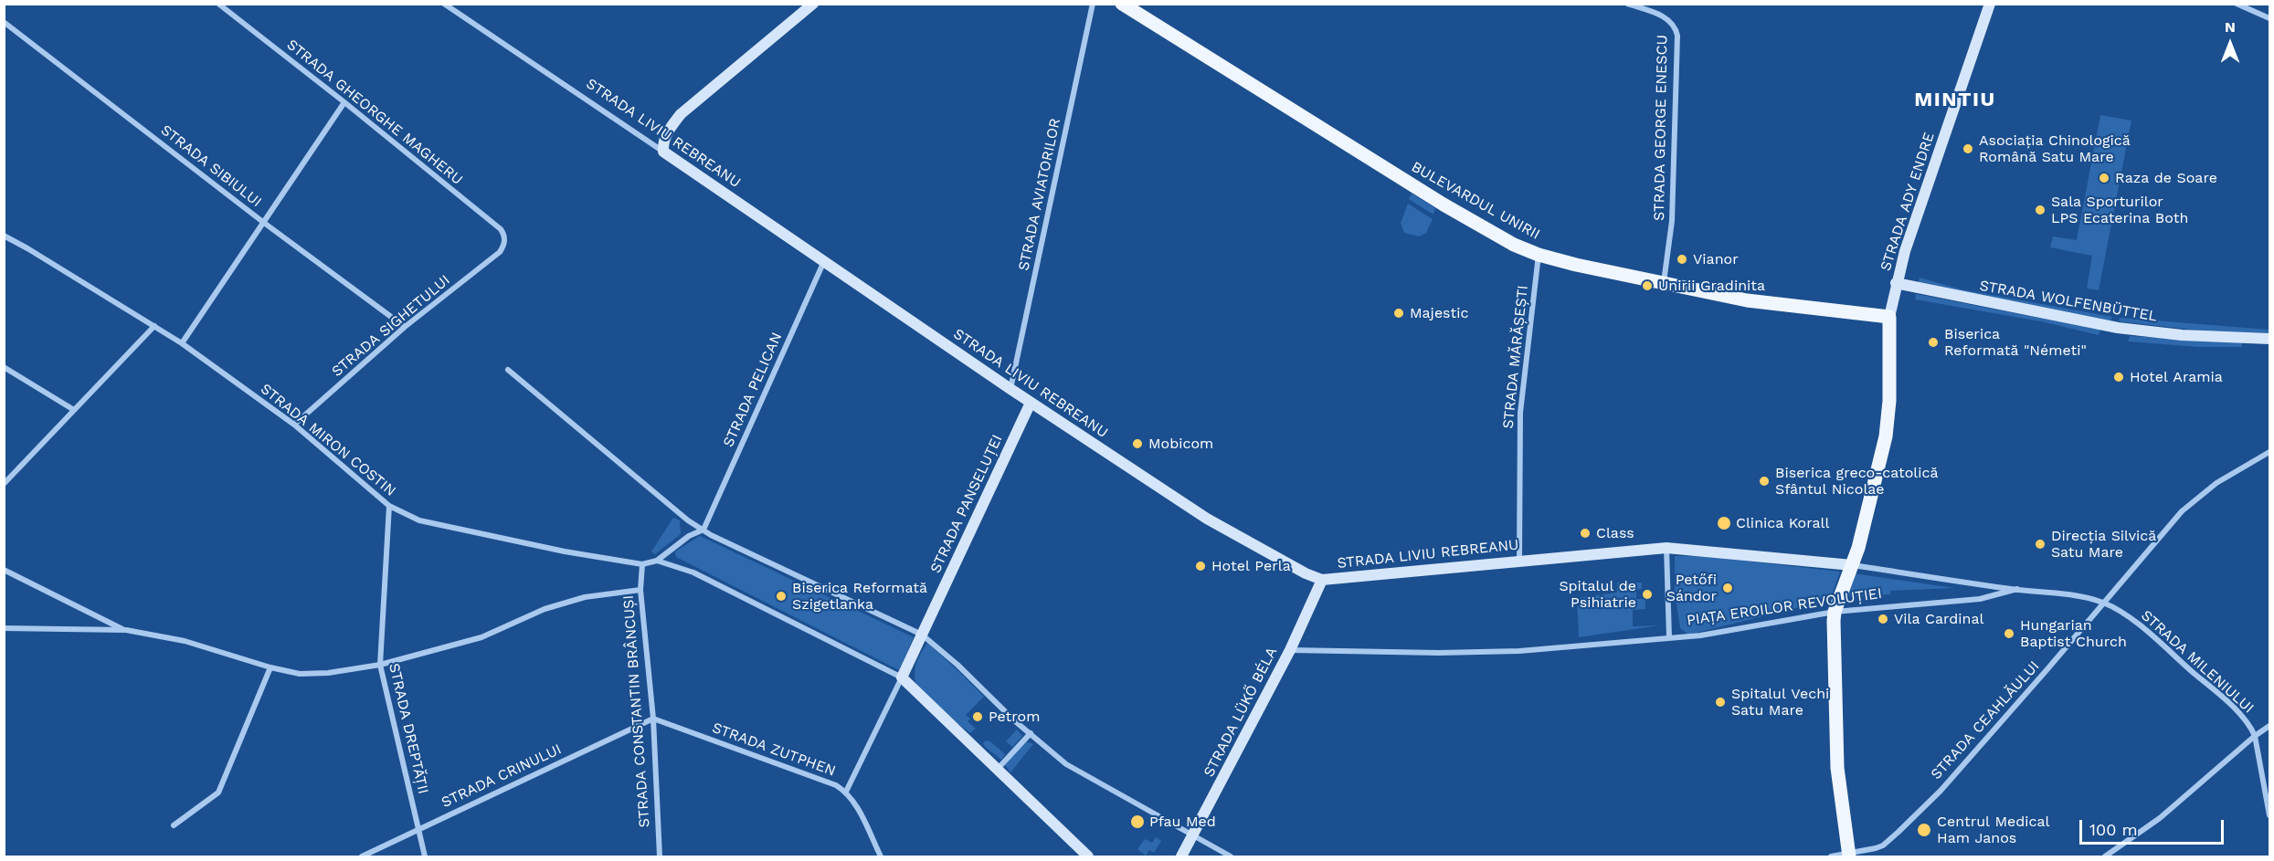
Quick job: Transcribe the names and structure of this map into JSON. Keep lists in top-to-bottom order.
{
  "streets": {
    "main road": [
      "STRADA LIVIU REBREANU",
      "BULEVARDUL UNIRII",
      "STRADA ADY ENDRE",
      "STRADA WOLFENBÜTTEL",
      "STRADA PANSELUȚEI",
      "PIAȚA EROILOR REVOLUȚIEI",
      "STRADA LÜKŐ BÉLA"
    ],
    "street": [
      "STRADA GHEORGHE MAGHERU",
      "STRADA GEORGE ENESCU",
      "STRADA SIBIULUI",
      "STRADA AVIATORILOR",
      "STRADA SIGHETULUI",
      "STRADA MĂRĂȘEȘTI",
      "STRADA PELICAN",
      "STRADA MIRON COSTIN",
      "STRADA MILENIULUI",
      "STRADA CONSTANTIN BRÂNCUȘI",
      "STRADA CEAHLĂULUI",
      "STRADA DREPTĂȚII",
      "STRADA ZUTPHEN",
      "STRADA CRINULUI"
    ]
  },
  "crossings": [
    ["STRADA GHEORGHE MAGHERU", "STRADA SIGHETULUI"],
    ["STRADA GEORGE ENESCU", "BULEVARDUL UNIRII"],
    ["STRADA LIVIU REBREANU", "STRADA AVIATORILOR"],
    ["STRADA LIVIU REBREANU", "STRADA MĂRĂȘEȘTI"],
    ["STRADA LIVIU REBREANU", "STRADA PELICAN"],
    ["STRADA LIVIU REBREANU", "STRADA PANSELUȚEI"],
    ["STRADA LIVIU REBREANU", "PIAȚA EROILOR REVOLUȚIEI"],
    ["STRADA LIVIU REBREANU", "STRADA LÜKŐ BÉLA"],
    ["STRADA SIBIULUI", "STRADA SIGHETULUI"],
    ["BULEVARDUL UNIRII", "STRADA ADY ENDRE"],
    ["BULEVARDUL UNIRII", "STRADA MĂRĂȘEȘTI"],
    ["STRADA ADY ENDRE", "STRADA WOLFENBÜTTEL"],
    ["STRADA SIGHETULUI", "STRADA MIRON COSTIN"],
    ["STRADA MIRON COSTIN", "STRADA CONSTANTIN BRÂNCUȘI"],
    ["STRADA MIRON COSTIN", "STRADA DREPTĂȚII"],
    ["PIAȚA EROILOR REVOLUȚIEI", "STRADA MILENIULUI"],
    ["PIAȚA EROILOR REVOLUȚIEI", "STRADA CEAHLĂULUI"],
    ["STRADA MILENIULUI", "STRADA CEAHLĂULUI"],
    ["STRADA CONSTANTIN BRÂNCUȘI", "STRADA ZUTPHEN"],
    ["STRADA CONSTANTIN BRÂNCUȘI", "STRADA CRINULUI"],
    ["STRADA DREPTĂȚII", "STRADA CRINULUI"],
    ["STRADA ZUTPHEN", "STRADA CRINULUI"]
  ],
  "districts": ["MINTIU"],
  "places": [
    "Asociația Chinologică Română Satu Mare",
    "Raza de Soare",
    "Sala Sporturilor LPS Ecaterina Both",
    "Vianor",
    "Unirii Gradinita",
    "Majestic",
    "Biserica Reformată \"Németi\"",
    "Hotel Aramia",
    "Mobicom",
    "Biserica greco-catolică Sfântul Nicolae",
    "Clinica Korall",
    "Class",
    "Direcția Silvică Satu Mare",
    "Hotel Perla",
    "Petőfi Sándor",
    "Spitalul de Psihiatrie",
    "Biserica Reformată Szigetlanka",
    "Vila Cardinal",
    "Hungarian Baptist Church",
    "Spitalul Vechi Satu Mare",
    "Petrom",
    "Pfau Med",
    "Centrul Medical Ham Janos"
  ],
  "scale_bar": "100 m",
  "north": "top"
}
